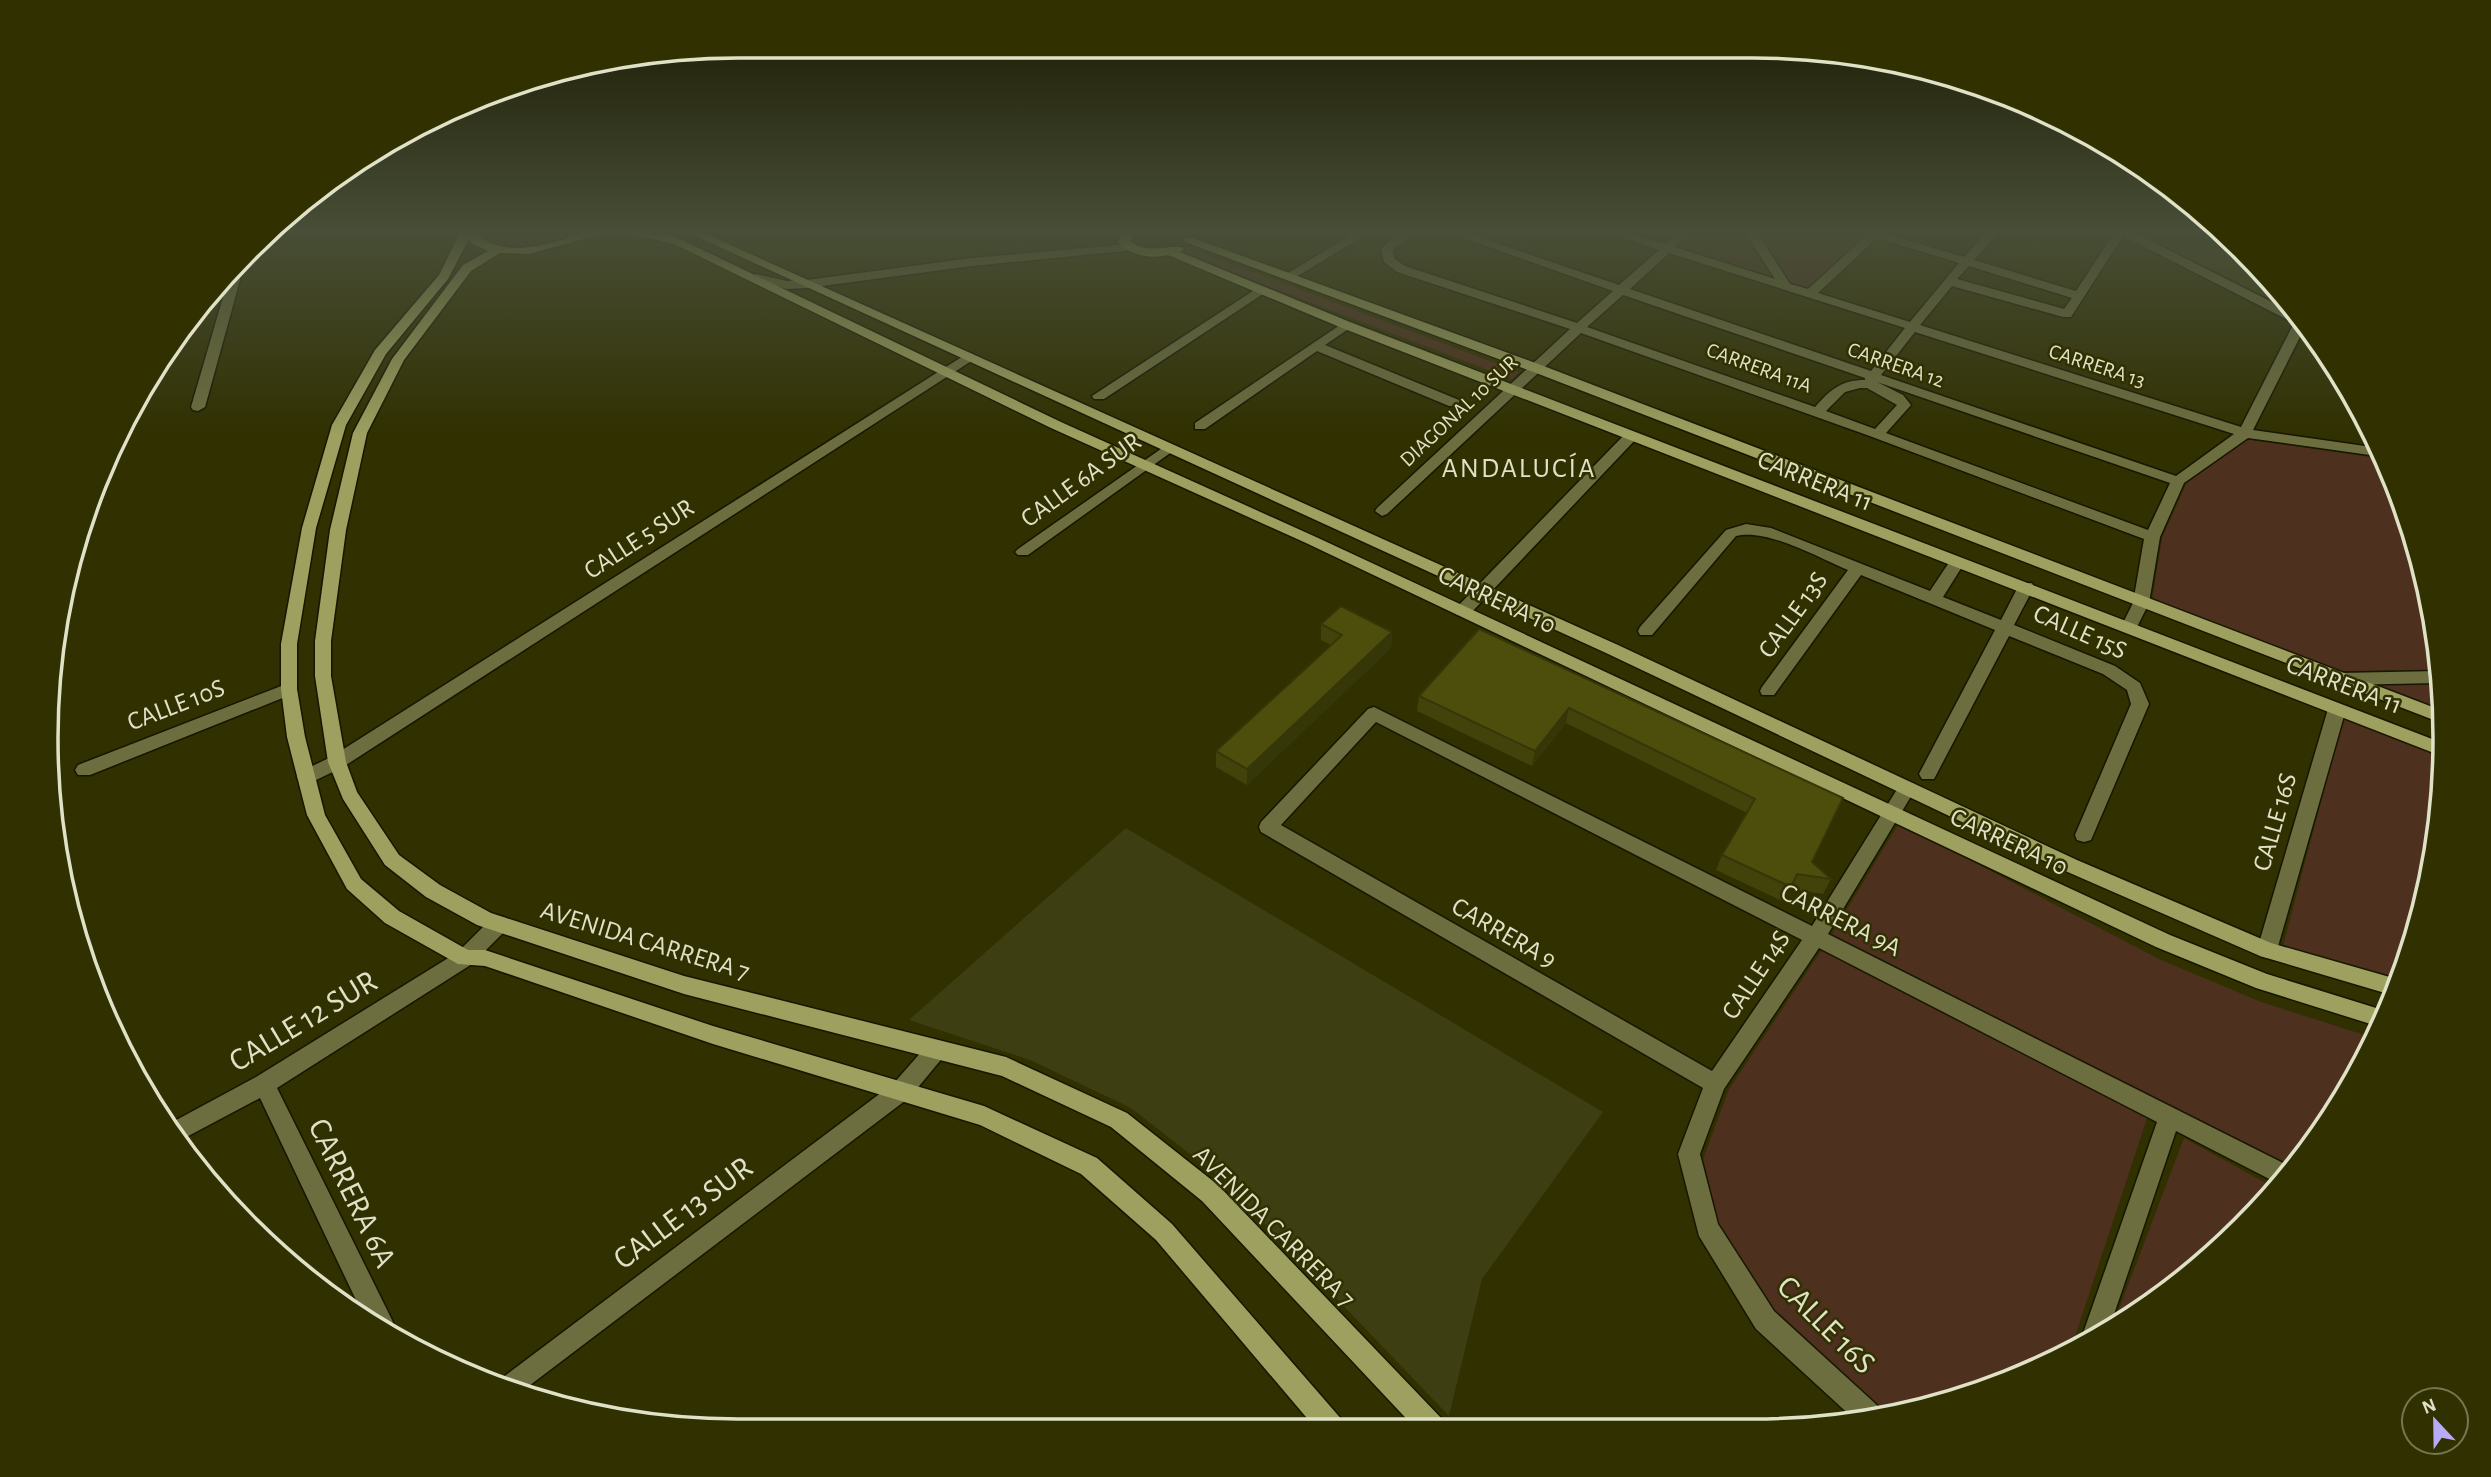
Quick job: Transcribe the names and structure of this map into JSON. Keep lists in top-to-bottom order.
{
  "streets": {
    "main road": ["CARRERA 11", "CARRERA 10", "AVENIDA CARRERA 7"],
    "street": [
      "CARRERA 12",
      "CARRERA 13",
      "CARRERA 11A",
      "DIAGONAL 10 SUR",
      "CALLE 6A SUR",
      "CALLE 5 SUR",
      "CALLE 13S",
      "CALLE 15S",
      "CALLE 10S",
      "CALLE 16S",
      "CARRERA 9A",
      "CARRERA 9",
      "CALLE 14S",
      "CALLE 12 SUR",
      "CARRERA 6A",
      "CALLE 13 SUR"
    ]
  },
  "crossings": [
    ["CARRERA 11A", "DIAGONAL 10 SUR"],
    ["DIAGONAL 10 SUR", "CARRERA 11"],
    ["CALLE 6A SUR", "CARRERA 10"],
    ["CARRERA 11", "CALLE 16S"],
    ["CALLE 5 SUR", "CARRERA 10"],
    ["CALLE 5 SUR", "AVENIDA CARRERA 7"],
    ["CARRERA 10", "CALLE 16S"],
    ["CARRERA 10", "CALLE 14S"],
    ["CALLE 13S", "CALLE 15S"],
    ["CALLE 16S", "CARRERA 9"],
    ["CALLE 16S", "CALLE 14S"],
    ["CARRERA 9A", "CARRERA 9"],
    ["CARRERA 9A", "CALLE 14S"],
    ["CARRERA 9", "CALLE 14S"],
    ["AVENIDA CARRERA 7", "CALLE 12 SUR"],
    ["AVENIDA CARRERA 7", "CALLE 13 SUR"],
    ["CALLE 12 SUR", "CARRERA 6A"]
  ],
  "districts": ["ANDALUCÍA"],
  "north": "top"
}
